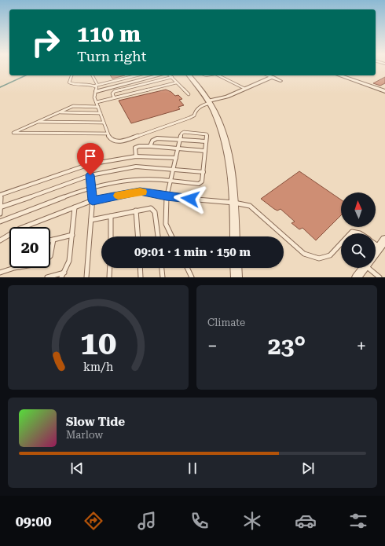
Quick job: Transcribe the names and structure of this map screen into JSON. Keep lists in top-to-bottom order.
{
  "north": "top",
  "page": {
    "turn": ["110 m", "Turn right"],
    "limit": "20",
    "trip": "09:01 · 1 min · 150 m",
    "tile": "Climate",
    "heat": ["−", "23°", "+"],
    "song": ["Slow Tide", "Marlow"],
    "tabs": "09:00",
    "gauge": ["10", "km/h"]
  }
}
